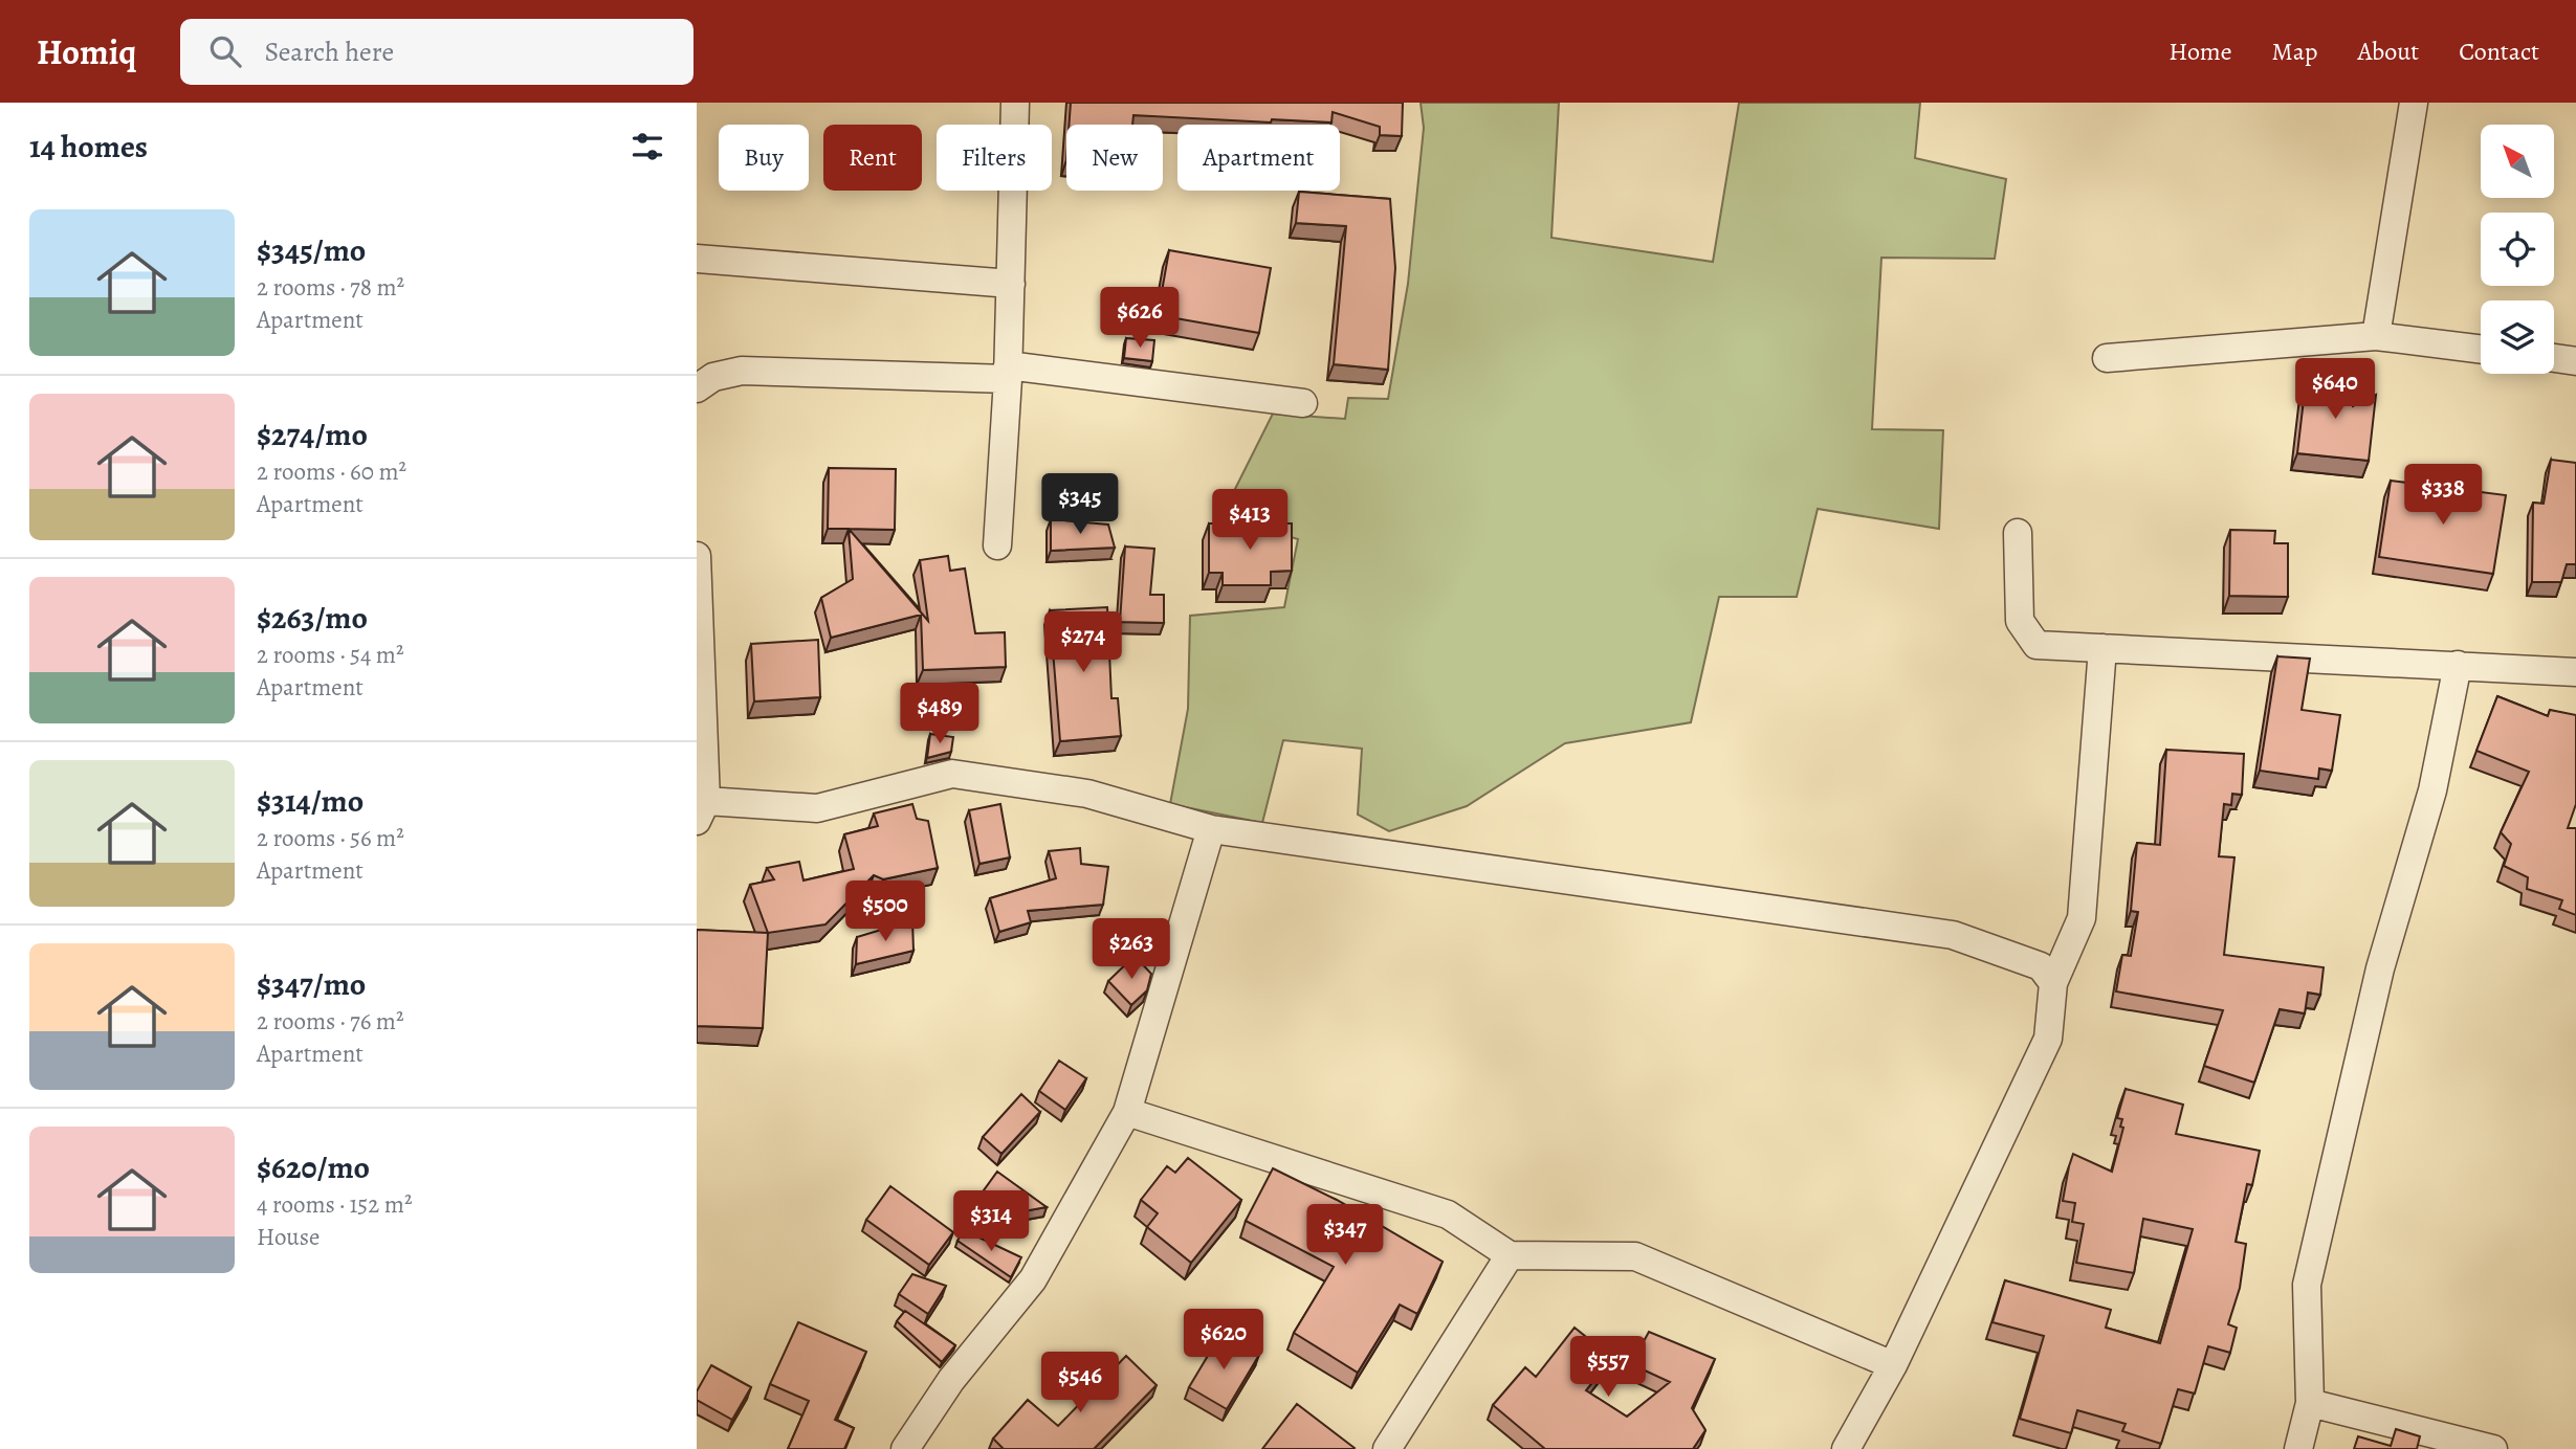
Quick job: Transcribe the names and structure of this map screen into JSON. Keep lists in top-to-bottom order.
{
  "north": "top left",
  "page": {
    "header": "Homiq",
    "search": "Search here",
    "nav": [
      "Home",
      "Map",
      "About",
      "Contact"
    ],
    "heading": "14 homes",
    "chip": [
      "Buy",
      "Rent",
      "Filters",
      "New",
      "Apartment"
    ],
    "list": [
      {
        "name": "$345/mo",
        "note": "2 rooms · 78 m² · Apartment"
      },
      {
        "name": "$274/mo",
        "note": "2 rooms · 60 m² · Apartment"
      },
      {
        "name": "$263/mo",
        "note": "2 rooms · 54 m² · Apartment"
      },
      {
        "name": "$314/mo",
        "note": "2 rooms · 56 m² · Apartment"
      },
      {
        "name": "$347/mo",
        "note": "2 rooms · 76 m² · Apartment"
      },
      {
        "name": "$620/mo",
        "note": "4 rooms · 152 m² · House"
      }
    ],
    "price": [
      "$626",
      "$640",
      "$338",
      "$345",
      "$413",
      "$274",
      "$489",
      "$500",
      "$263",
      "$314",
      "$347",
      "$620",
      "$557",
      "$546"
    ]
  }
}
